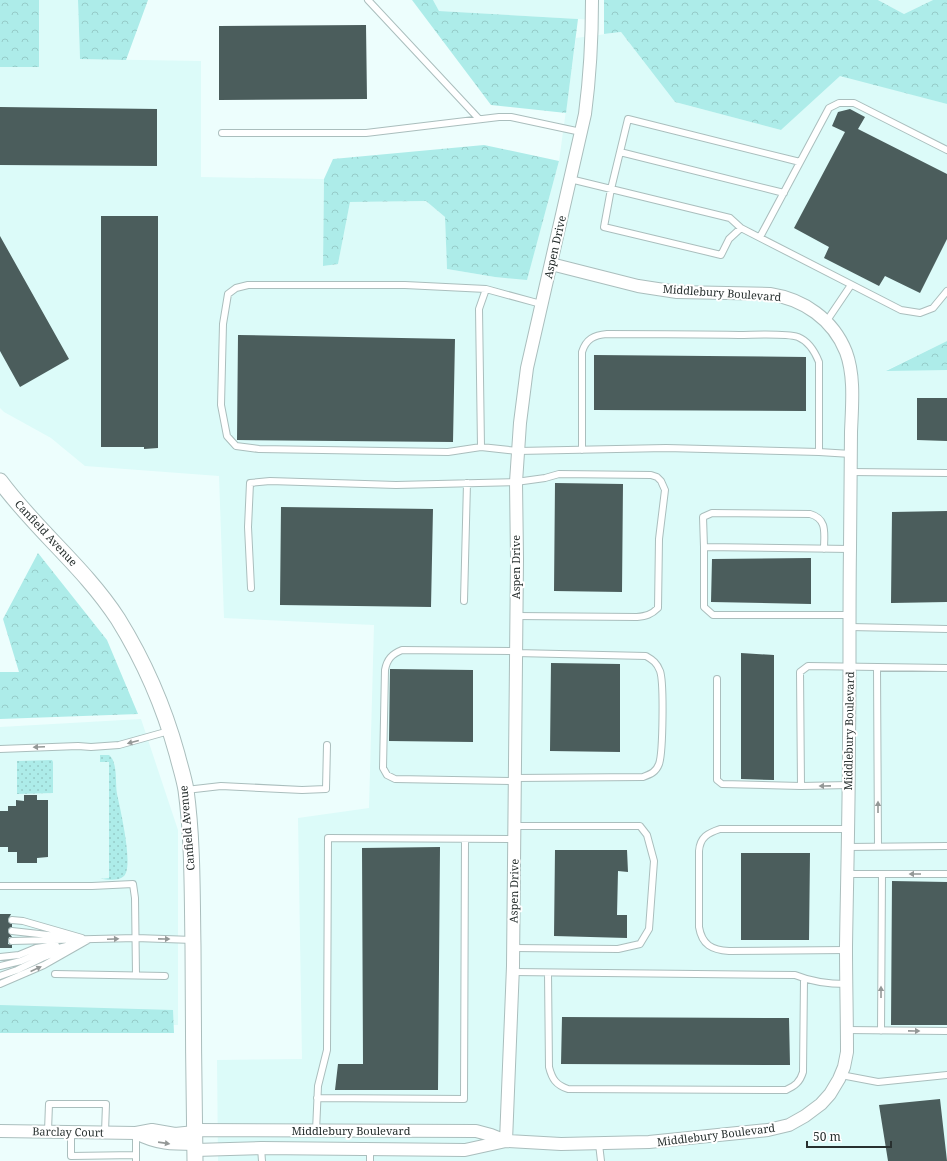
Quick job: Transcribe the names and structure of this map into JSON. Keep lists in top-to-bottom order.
{
  "streets": {
    "street": [
      "Aspen Drive",
      "Middlebury Boulevard",
      "Canfield Avenue",
      "Barclay Court"
    ]
  },
  "crossings": [
    ["Aspen Drive", "Middlebury Boulevard"],
    ["Middlebury Boulevard", "Canfield Avenue"],
    ["Middlebury Boulevard", "Barclay Court"],
    ["Canfield Avenue", "Barclay Court"]
  ],
  "scale_bar": "50 m"
}
